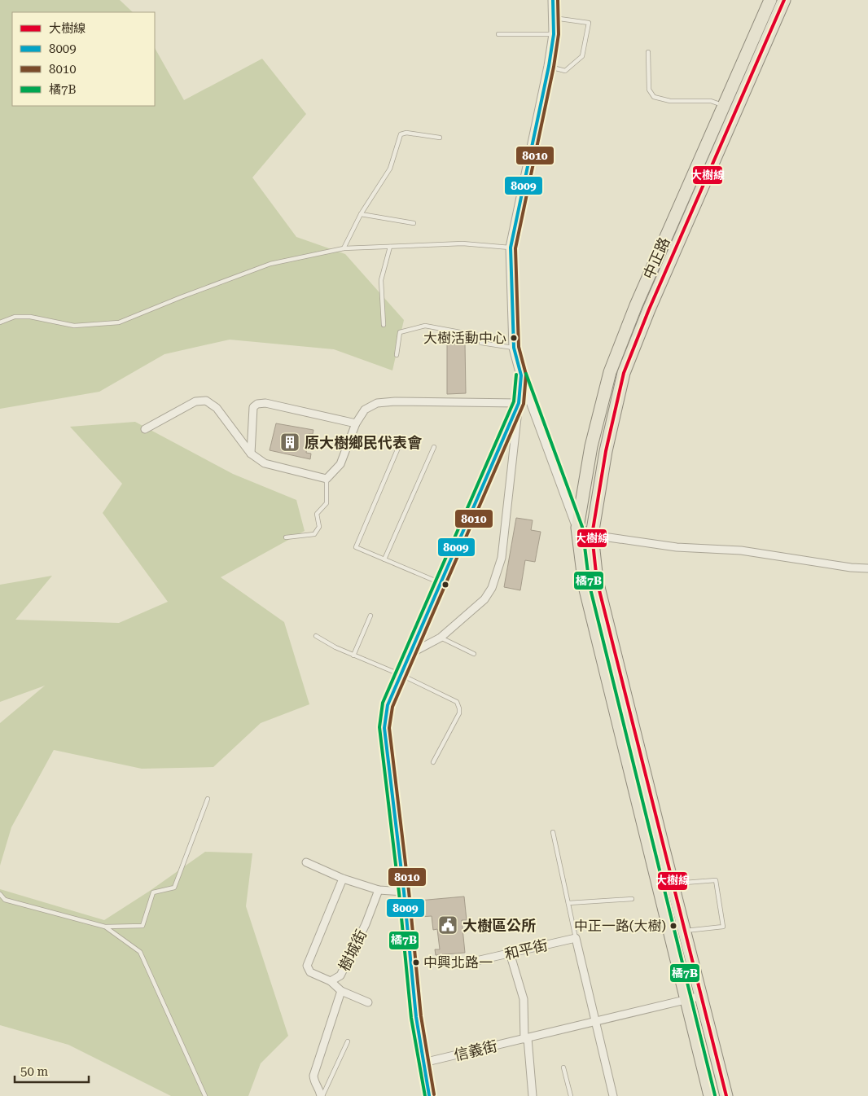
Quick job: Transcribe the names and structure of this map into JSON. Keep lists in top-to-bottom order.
{
  "streets": {
    "main road": ["中正路"],
    "street": ["和平街", "樹城街", "信義街"]
  },
  "crossings": [
    ["中正路", "信義街"]
  ],
  "places": {
    "other": ["大樹活動中心", "中正一路(大樹)", "中興北路一"],
    "building": ["原大樹鄉民代表會"],
    "public building": ["大樹區公所"]
  },
  "lines": [
    "transit line 大樹線",
    "transit line 8009",
    "transit line 8010",
    "transit line 橘7B"
  ],
  "legend": [
    "大樹線",
    "8009",
    "8010",
    "橘7B"
  ],
  "scale_bar": "50 m"
}
